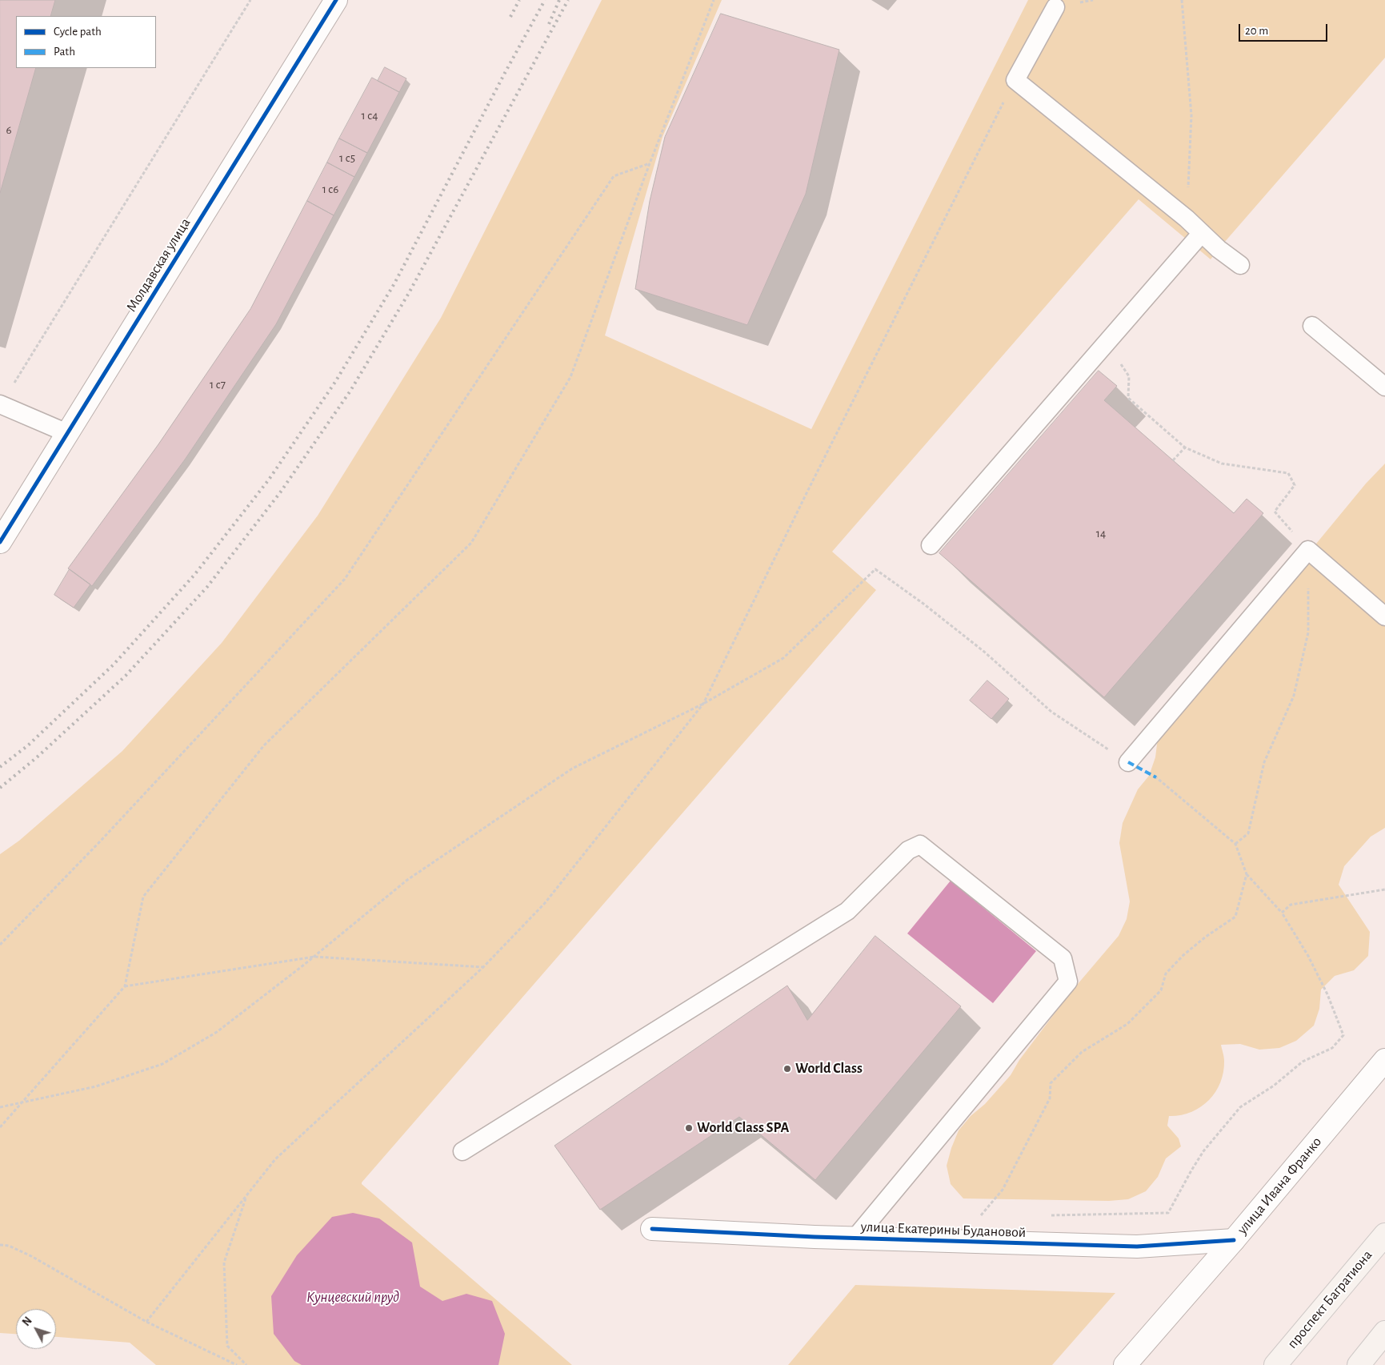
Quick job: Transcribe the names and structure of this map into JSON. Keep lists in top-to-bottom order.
{
  "streets": {
    "main road": ["проспект Багратиона"],
    "street": ["Молдавская улица", "улица Ивана Франко", "улица Екатерины Будановой"]
  },
  "crossings": [
    ["улица Ивана Франко", "улица Екатерины Будановой"]
  ],
  "water": ["Кунцевский пруд"],
  "places": ["World Class", "World Class SPA"],
  "house_numbers": [
    "1 с4",
    "6",
    "1 с5",
    "1 с6",
    "1 с7",
    "14"
  ],
  "legend": ["Cycle path", "Path"],
  "scale_bar": "20 m",
  "north": "top left"
}
